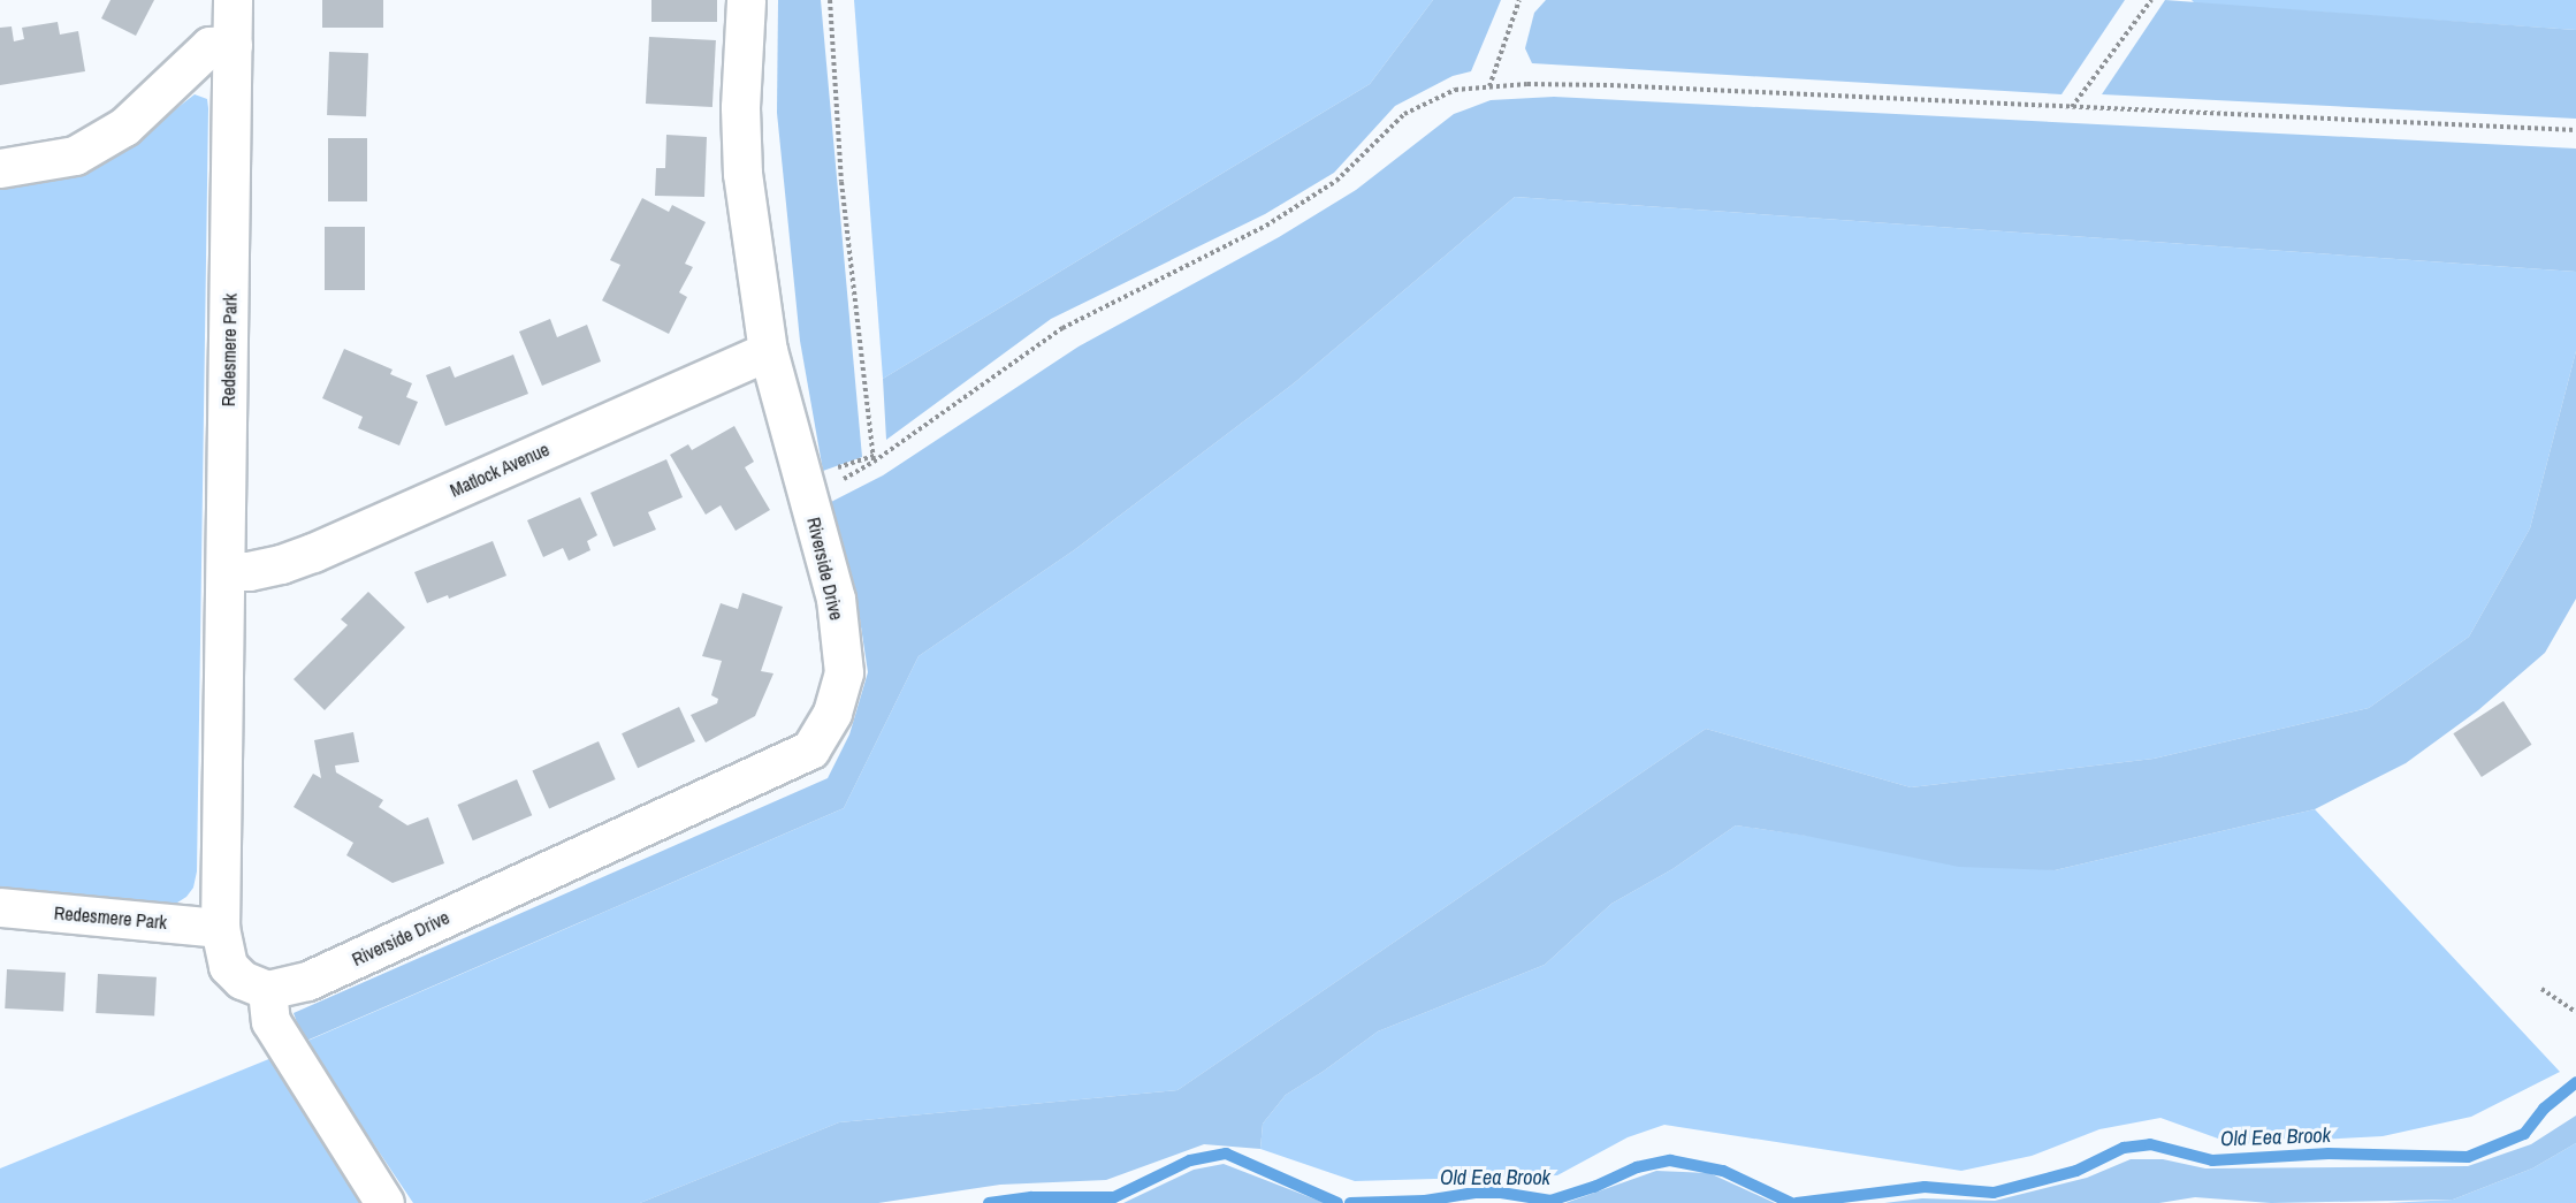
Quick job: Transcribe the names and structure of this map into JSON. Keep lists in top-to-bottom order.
{
  "streets": {
    "street": ["Redesmere Park", "Matlock Avenue", "Riverside Drive"]
  },
  "crossings": [
    ["Redesmere Park", "Matlock Avenue"],
    ["Redesmere Park", "Riverside Drive"],
    ["Matlock Avenue", "Riverside Drive"]
  ],
  "water": ["Old Eea Brook"]
}
